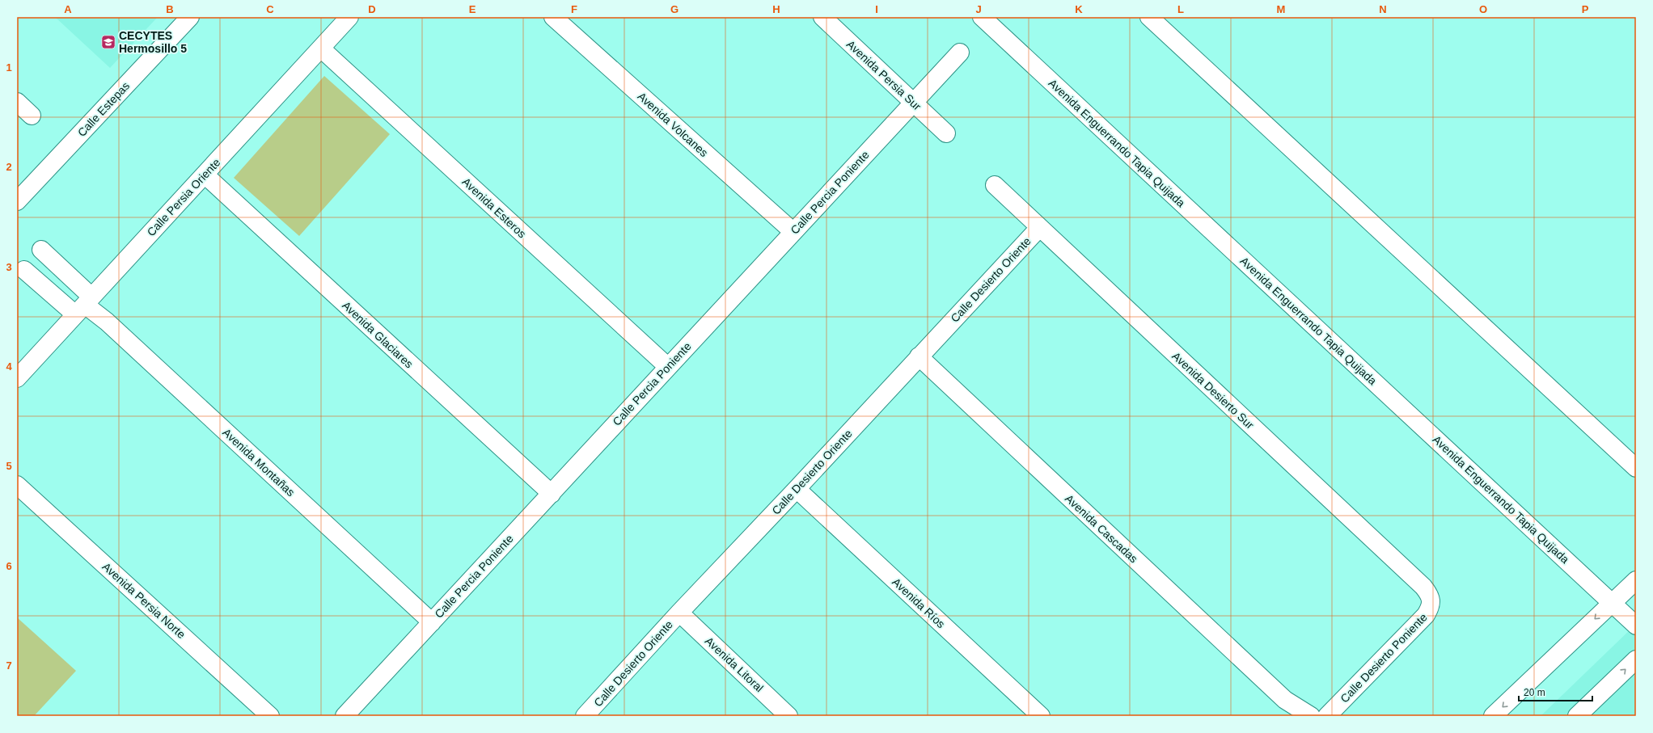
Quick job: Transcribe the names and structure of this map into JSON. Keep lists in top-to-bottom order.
{
  "streets": {
    "street": [
      "Avenida Persia Sur",
      "Calle Estepas",
      "Avenida Volcanes",
      "Avenida Enguerrando Tapia Quijada",
      "Calle Percia Poniente",
      "Calle Persia Oriente",
      "Avenida Esteros",
      "Calle Desierto Oriente",
      "Avenida Glaciares",
      "Avenida Desierto Sur",
      "Avenida Montañas",
      "Avenida Cascadas",
      "Avenida Persia Norte",
      "Avenida Ríos",
      "Calle Desierto Poniente",
      "Avenida Litoral"
    ]
  },
  "crossings": [
    ["Avenida Persia Sur", "Calle Percia Poniente"],
    ["Avenida Volcanes", "Calle Percia Poniente"],
    ["Calle Percia Poniente", "Avenida Esteros"],
    ["Calle Percia Poniente", "Avenida Glaciares"],
    ["Calle Percia Poniente", "Avenida Montañas"],
    ["Calle Persia Oriente", "Avenida Esteros"],
    ["Calle Persia Oriente", "Avenida Glaciares"],
    ["Calle Persia Oriente", "Avenida Montañas"],
    ["Calle Desierto Oriente", "Avenida Desierto Sur"],
    ["Calle Desierto Oriente", "Avenida Cascadas"],
    ["Calle Desierto Oriente", "Avenida Ríos"],
    ["Calle Desierto Oriente", "Avenida Litoral"],
    ["Avenida Desierto Sur", "Calle Desierto Poniente"]
  ],
  "places": {
    "school or university": ["CECYTES Hermosillo 5"]
  },
  "scale_bar": "20 m",
  "grid": {
    "columns": [
      "A",
      "B",
      "C",
      "D",
      "E",
      "F",
      "G",
      "H",
      "I",
      "J",
      "K",
      "L",
      "M",
      "N",
      "O",
      "P"
    ],
    "rows": [
      "1",
      "2",
      "3",
      "4",
      "5",
      "6",
      "7"
    ]
  }
}
